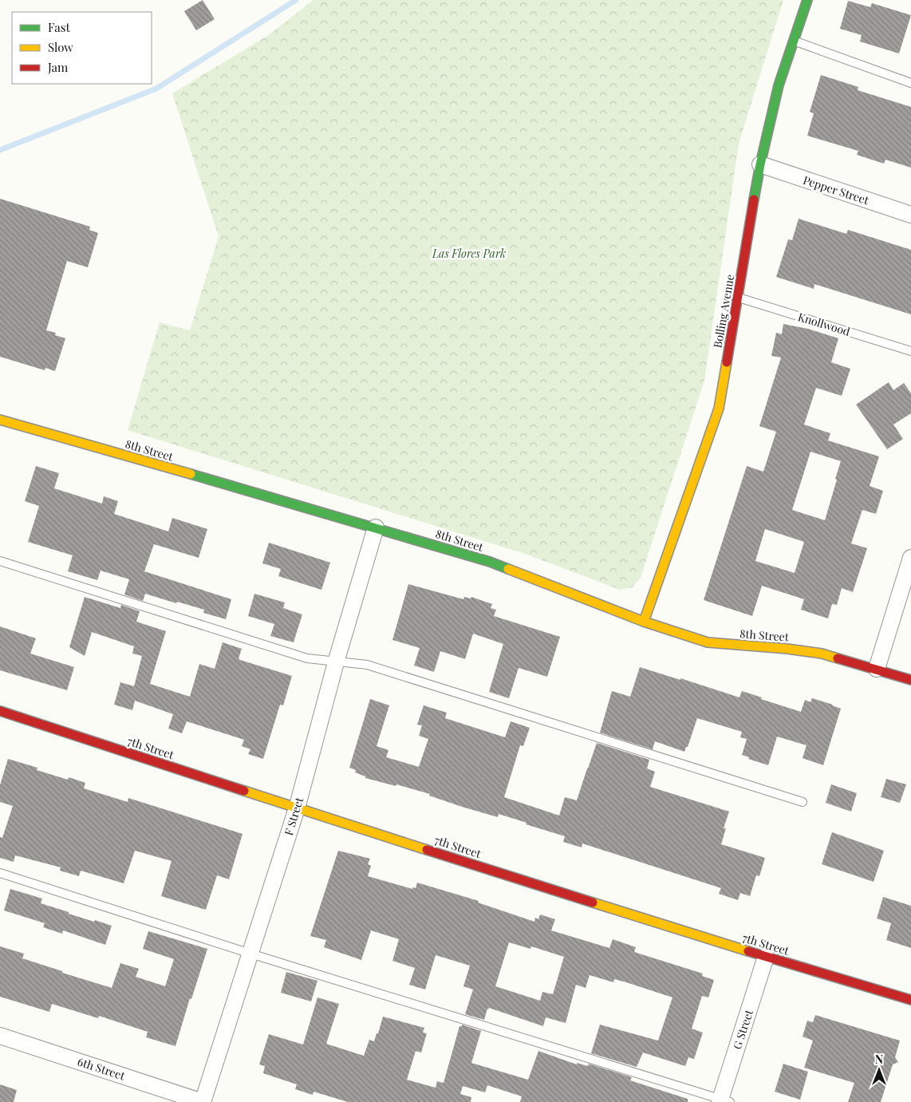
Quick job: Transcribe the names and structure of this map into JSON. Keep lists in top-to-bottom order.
{
  "streets": {
    "street": [
      "Pepper Street",
      "Bolling Avenue",
      "8th Street",
      "7th Street",
      "F Street",
      "G Street",
      "6th Street"
    ],
    "lane": ["Knollwood"]
  },
  "crossings": [
    ["Pepper Street", "Bolling Avenue"],
    ["Bolling Avenue", "Knollwood"],
    ["Bolling Avenue", "8th Street"],
    ["8th Street", "F Street"],
    ["7th Street", "F Street"],
    ["7th Street", "G Street"],
    ["F Street", "6th Street"]
  ],
  "parks": ["Las Flores Park"],
  "legend": ["Fast", "Slow", "Jam"],
  "north": "top"
}
